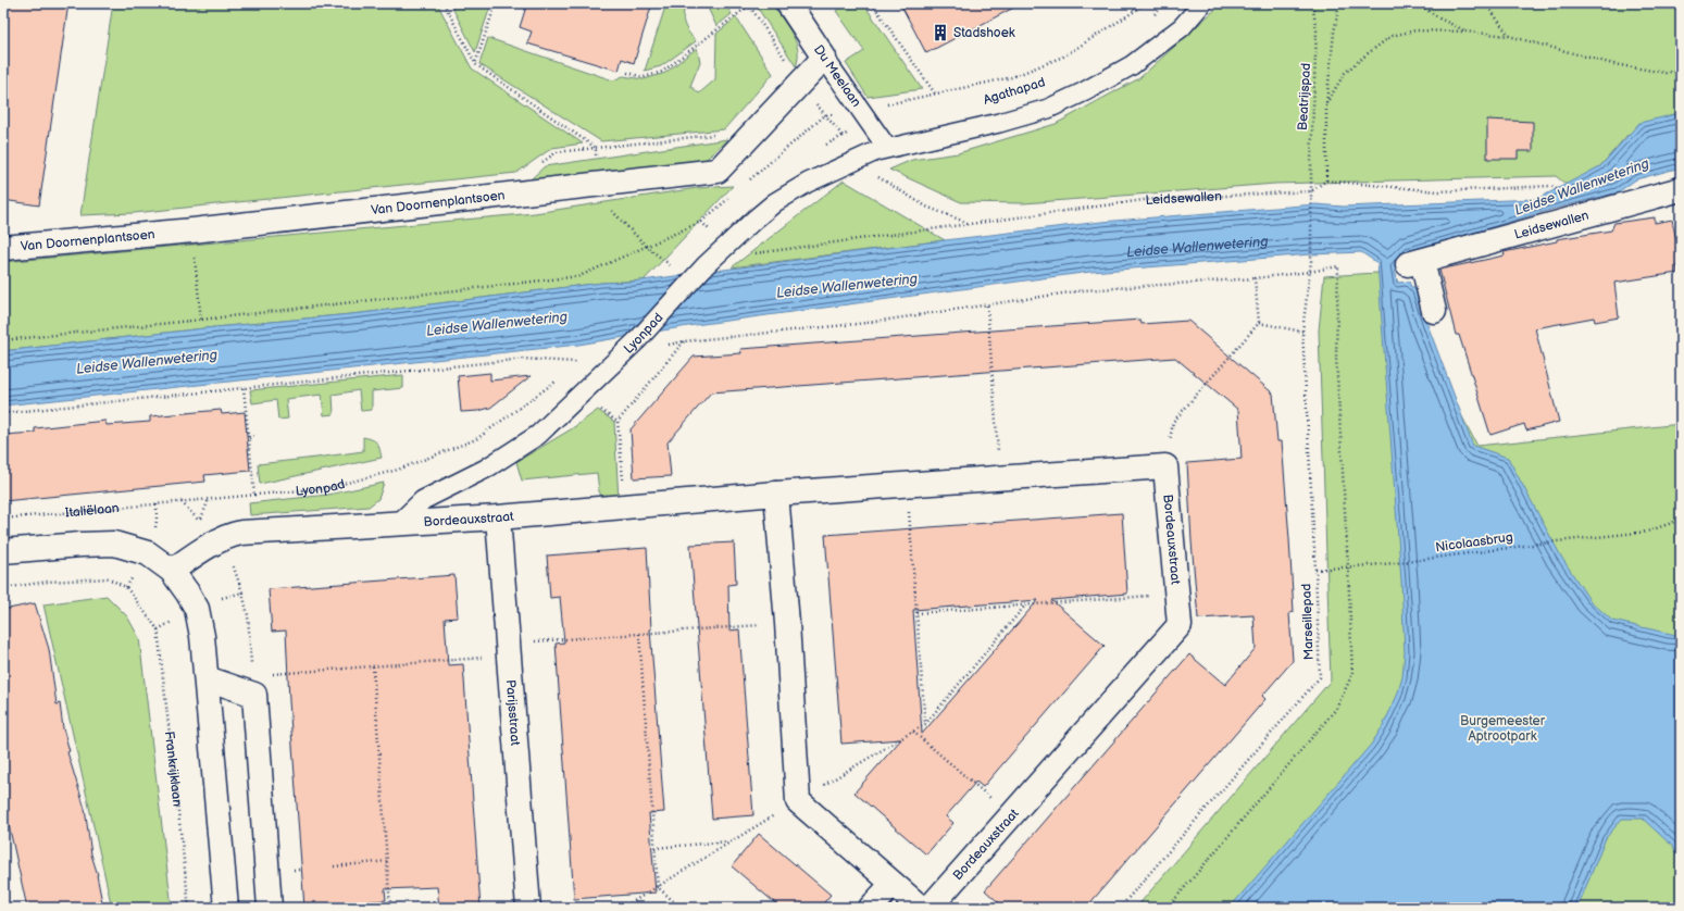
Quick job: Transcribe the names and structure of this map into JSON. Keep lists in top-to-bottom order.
{
  "streets": {
    "street": [
      "Du Meelaan",
      "Leidsewallen",
      "Van Doornenplantsoen",
      "Bordeauxstraat",
      "Parijsstraat"
    ],
    "lane": ["Agathapad", "Lyonpad"],
    "path": [
      "Beatrijspad",
      "Italiëlaan",
      "Nicolaasbrug",
      "Marseillepad",
      "Frankrijklaan"
    ]
  },
  "crossings": [
    ["Du Meelaan", "Agathapad"],
    ["Du Meelaan", "Leidsewallen"],
    ["Du Meelaan", "Van Doornenplantsoen"],
    ["Du Meelaan", "Lyonpad"],
    ["Agathapad", "Lyonpad"],
    ["Beatrijspad", "Leidsewallen"],
    ["Beatrijspad", "Marseillepad"],
    ["Leidsewallen", "Lyonpad"],
    ["Leidsewallen", "Marseillepad"],
    ["Lyonpad", "Italiëlaan"],
    ["Lyonpad", "Bordeauxstraat"],
    ["Bordeauxstraat", "Parijsstraat"],
    ["Nicolaasbrug", "Marseillepad"]
  ],
  "water": ["Leidse Wallenwetering"],
  "parks": ["Burgemeester Aptrootpark"],
  "places": {
    "building": ["Stadshoek"]
  }
}
